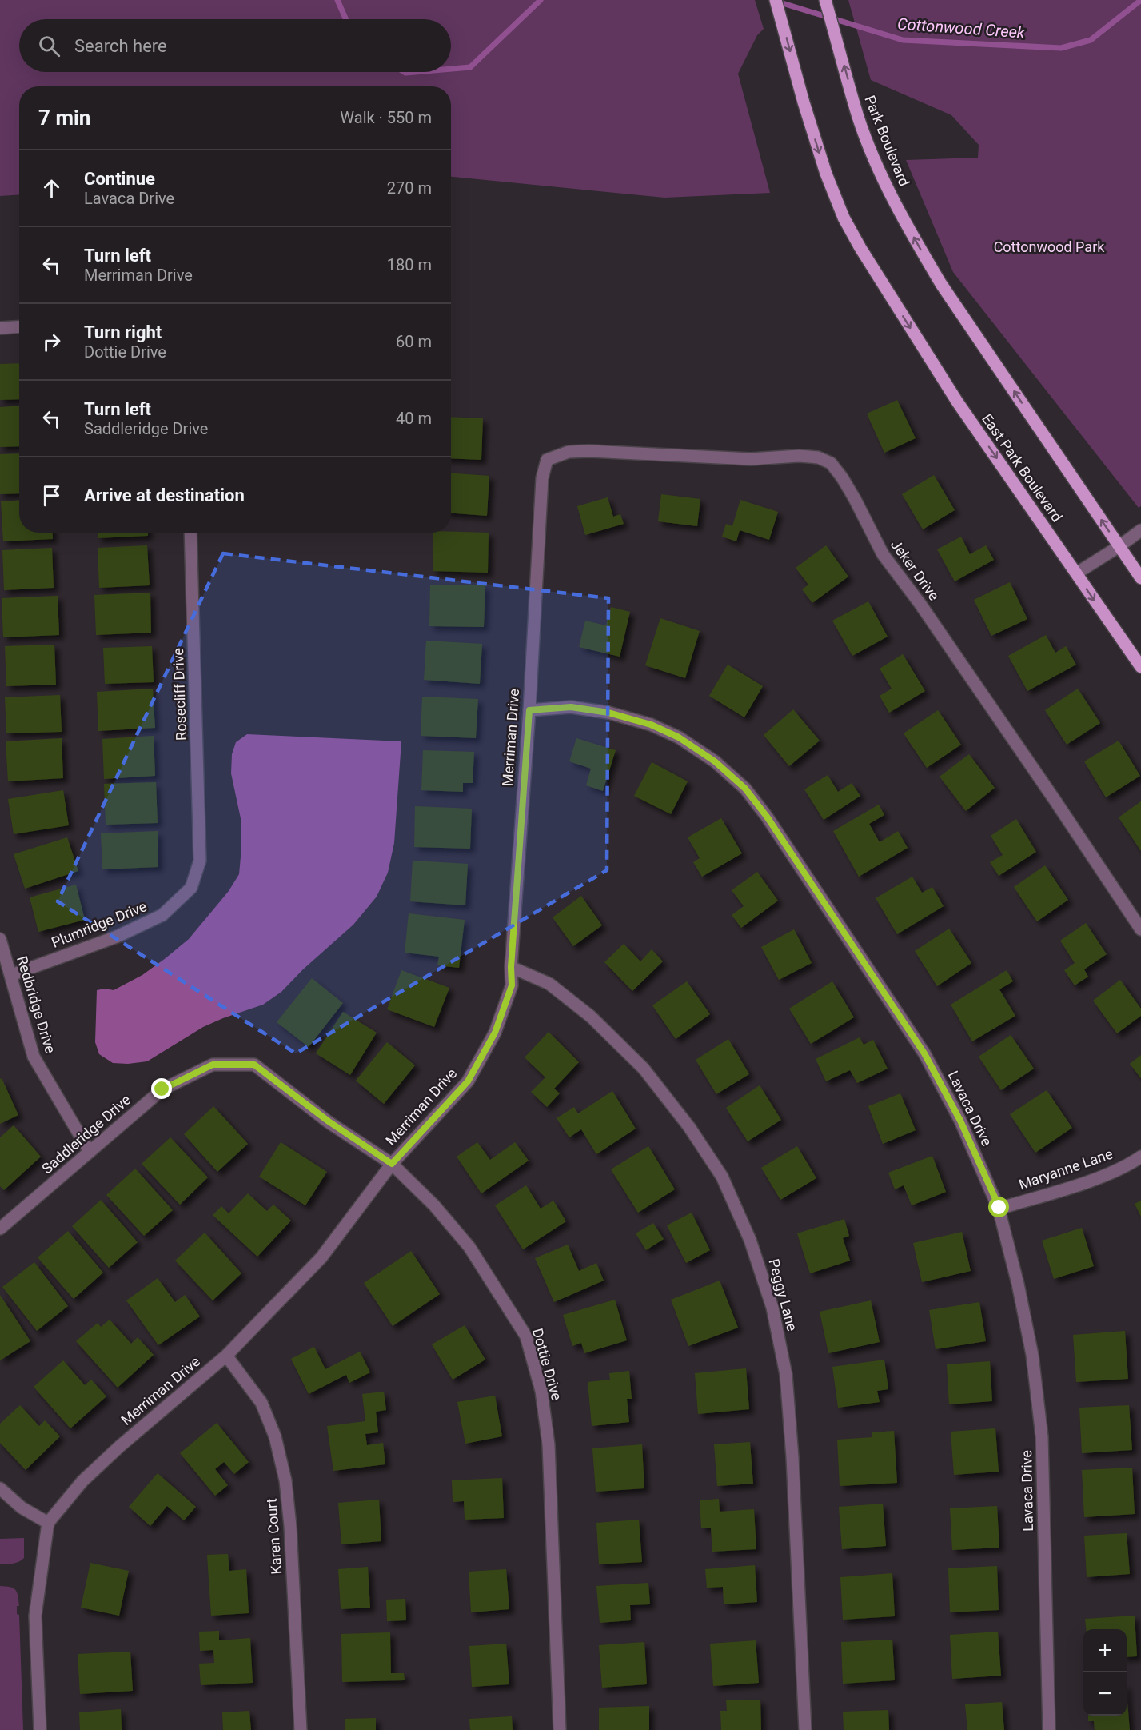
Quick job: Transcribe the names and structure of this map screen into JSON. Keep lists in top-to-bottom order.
{
  "streets": {
    "main road": ["Park Boulevard", "East Park Boulevard"],
    "street": [
      "Jeker Drive",
      "Rosecliff Drive",
      "Merriman Drive",
      "Plumridge Drive",
      "Redbridge Drive",
      "Lavaca Drive",
      "Saddleridge Drive",
      "Maryanne Lane",
      "Peggy Lane",
      "Dottie Drive",
      "Karen Court"
    ]
  },
  "crossings": [
    ["Jeker Drive", "Merriman Drive"],
    ["Rosecliff Drive", "Plumridge Drive"],
    ["Merriman Drive", "Lavaca Drive"],
    ["Merriman Drive", "Peggy Lane"],
    ["Merriman Drive", "Dottie Drive"],
    ["Merriman Drive", "Karen Court"],
    ["Plumridge Drive", "Redbridge Drive"],
    ["Redbridge Drive", "Saddleridge Drive"],
    ["Lavaca Drive", "Maryanne Lane"],
    ["Saddleridge Drive", "Dottie Drive"]
  ],
  "one_way": ["Park Boulevard", "East Park Boulevard"],
  "water": ["Cottonwood Creek"],
  "parks": ["Cottonwood Park"],
  "page": {
    "search": "Search here",
    "heading": ["7 min", "Walk · 550 m"],
    "list": [
      ["Continue", "Lavaca Drive", "270 m"],
      ["Turn left", "Merriman Drive", "180 m"],
      ["Turn right", "Dottie Drive", "60 m"],
      ["Turn left", "Saddleridge Drive", "40 m"],
      "Arrive at destination"
    ],
    "map_buttons": ["+", "−"]
  }
}
